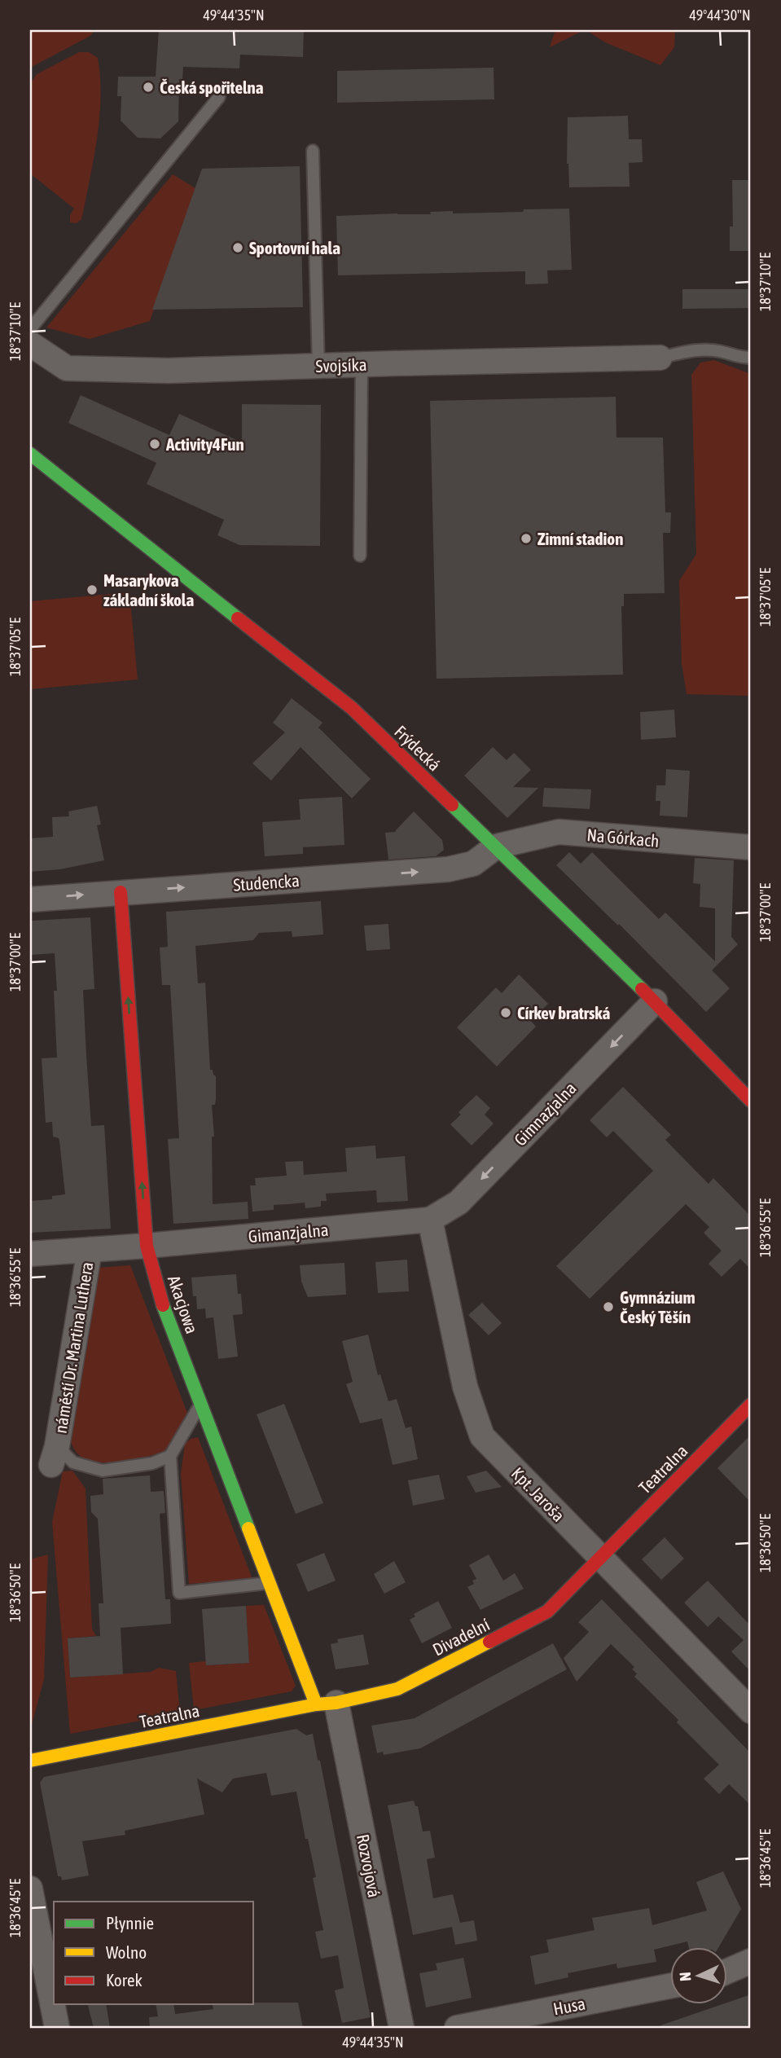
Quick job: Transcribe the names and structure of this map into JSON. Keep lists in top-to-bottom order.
{
  "streets": {
    "street": [
      "Svojsíka",
      "Frýdecká",
      "Na Górkach",
      "Studencka",
      "Gimnazjalna",
      "Gimanzjalna",
      "Akacjowa",
      "náměstí Dr. Martina Luthera",
      "Teatralna",
      "Kpt. Jaroša",
      "Divadelní",
      "Rozvojová",
      "Husa"
    ]
  },
  "crossings": [
    ["Frýdecká", "Na Górkach"],
    ["Frýdecká", "Studencka"],
    ["Frýdecká", "Gimnazjalna"],
    ["Na Górkach", "Studencka"],
    ["Studencka", "Akacjowa"],
    ["Gimnazjalna", "Gimanzjalna"],
    ["Gimnazjalna", "Kpt. Jaroša"],
    ["Gimanzjalna", "Akacjowa"],
    ["Gimanzjalna", "náměstí Dr. Martina Luthera"],
    ["Gimanzjalna", "Kpt. Jaroša"],
    ["Akacjowa", "Teatralna"],
    ["Akacjowa", "Divadelní"],
    ["Akacjowa", "Rozvojová"],
    ["Teatralna", "Kpt. Jaroša"],
    ["Teatralna", "Divadelní"],
    ["Teatralna", "Rozvojová"],
    ["Kpt. Jaroša", "Divadelní"],
    ["Divadelní", "Rozvojová"]
  ],
  "one_way": ["Studencka", "Gimnazjalna", "Akacjowa"],
  "places": [
    "Česká spořitelna",
    "Sportovní hala",
    "Activity4Fun",
    "Zimní stadion",
    "Masarykova základní škola",
    "Církev bratrská",
    "Gymnázium Český Těšín"
  ],
  "legend": ["Płynnie", "Wolno", "Korek"],
  "north": "left",
  "coordinates": [
    "49°44'35\"N",
    "49°44'30\"N",
    "18°37'10\"E",
    "18°37'05\"E",
    "18°37'00\"E",
    "18°36'55\"E",
    "18°36'50\"E",
    "18°36'45\"E"
  ]
}
